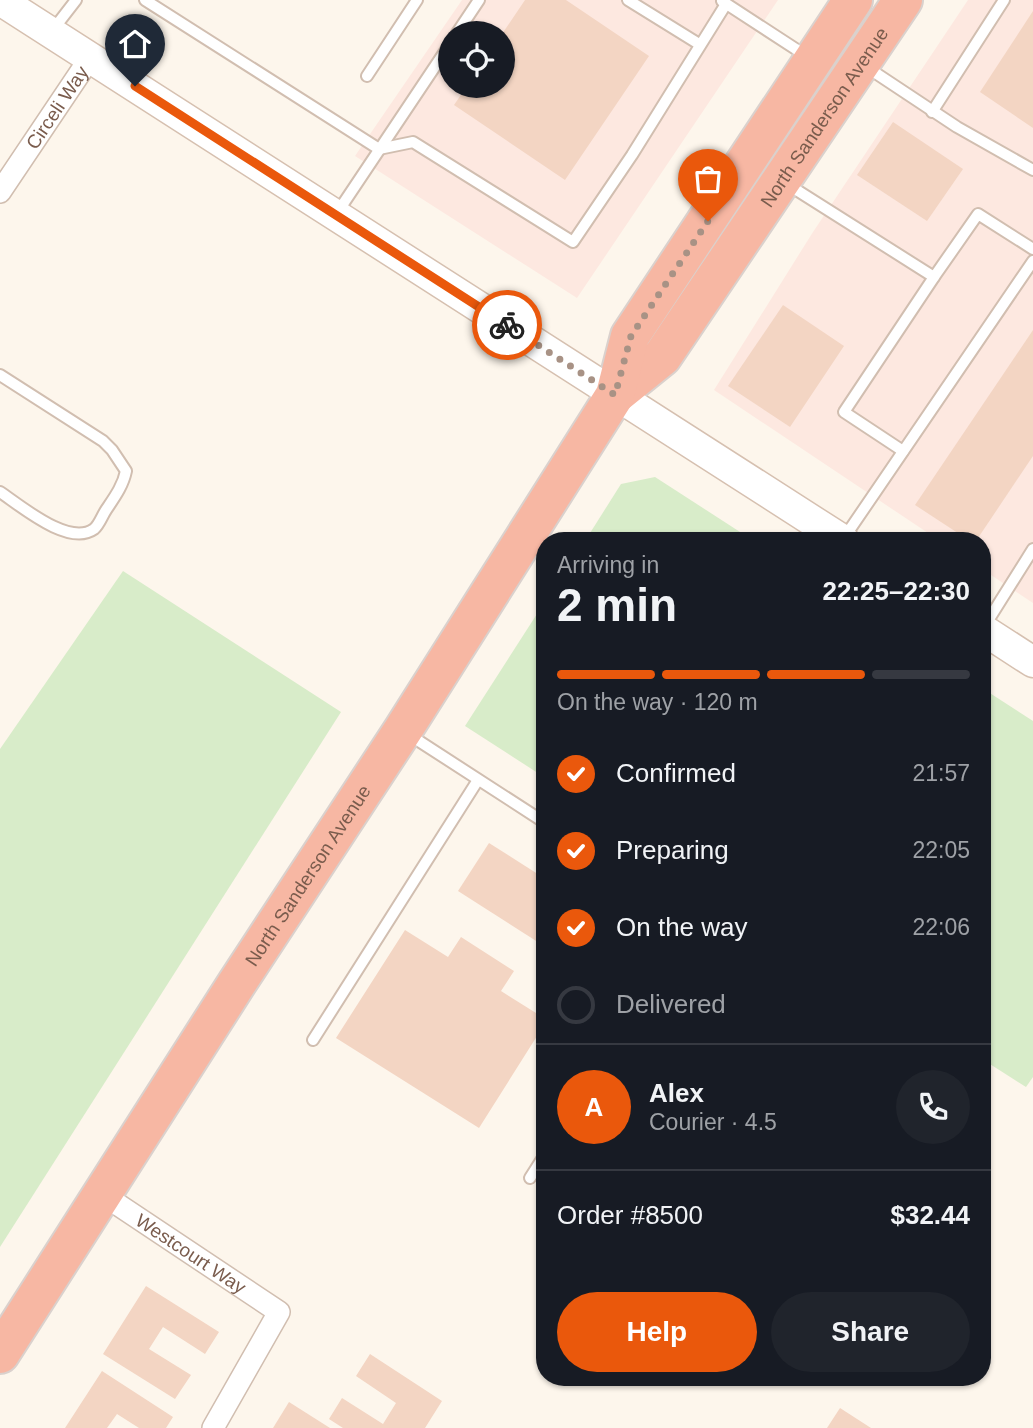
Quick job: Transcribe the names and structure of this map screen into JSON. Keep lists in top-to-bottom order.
{
  "streets": {
    "highway": ["North Sanderson Avenue"],
    "street": ["Circeli Way", "Westcourt Way"]
  },
  "crossings": [
    ["North Sanderson Avenue", "Westcourt Way"]
  ],
  "page": {
    "heading": ["2 min", "Arriving in", "22:25–22:30"],
    "panel": [
      "Alex",
      "Courier · 4.5",
      "Order #8500",
      "$32.44"
    ],
    "bar": "On the way · 120 m",
    "list": [
      ["Confirmed", "21:57"],
      ["Preparing", "22:05"],
      ["On the way", "22:06"],
      "Delivered"
    ],
    "round": "A",
    "buttons": ["Help", "Share"]
  }
}
